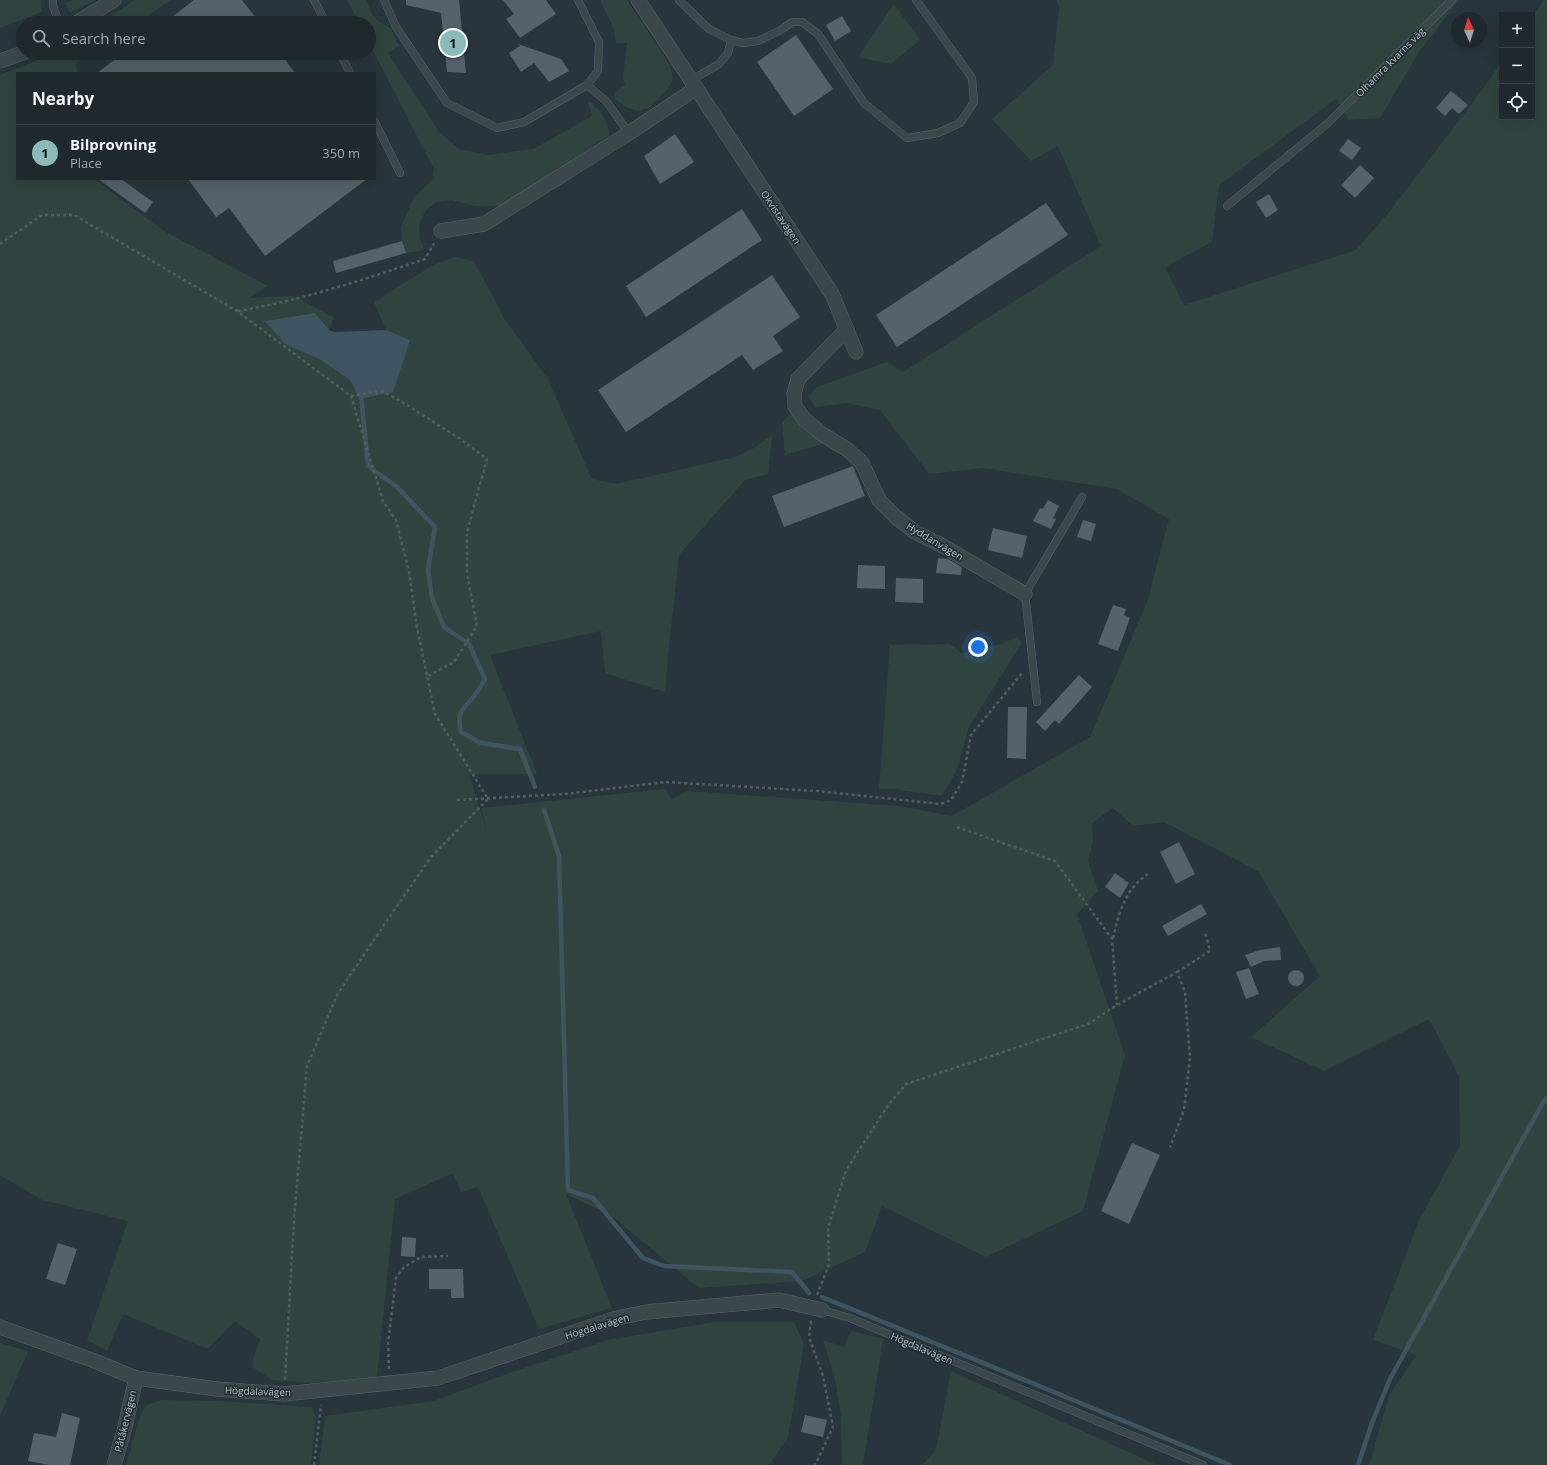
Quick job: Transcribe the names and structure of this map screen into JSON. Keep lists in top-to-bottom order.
{
  "streets": {
    "street": [
      "Okvistavägen",
      "Hyddanvägen",
      "Högdalavägen",
      "Påtåkervägen"
    ],
    "lane": ["Olhamra kvarns väg"]
  },
  "crossings": [
    ["Okvistavägen", "Hyddanvägen"],
    ["Högdalavägen", "Påtåkervägen"]
  ],
  "north": "top",
  "page": {
    "map_buttons": ["+", "−"],
    "search": "Search here",
    "pins": "1",
    "heading": "Nearby",
    "list": [
      {
        "mark": "1",
        "name": "Bilprovning",
        "note": "Place",
        "value": "350 m"
      }
    ]
  }
}
